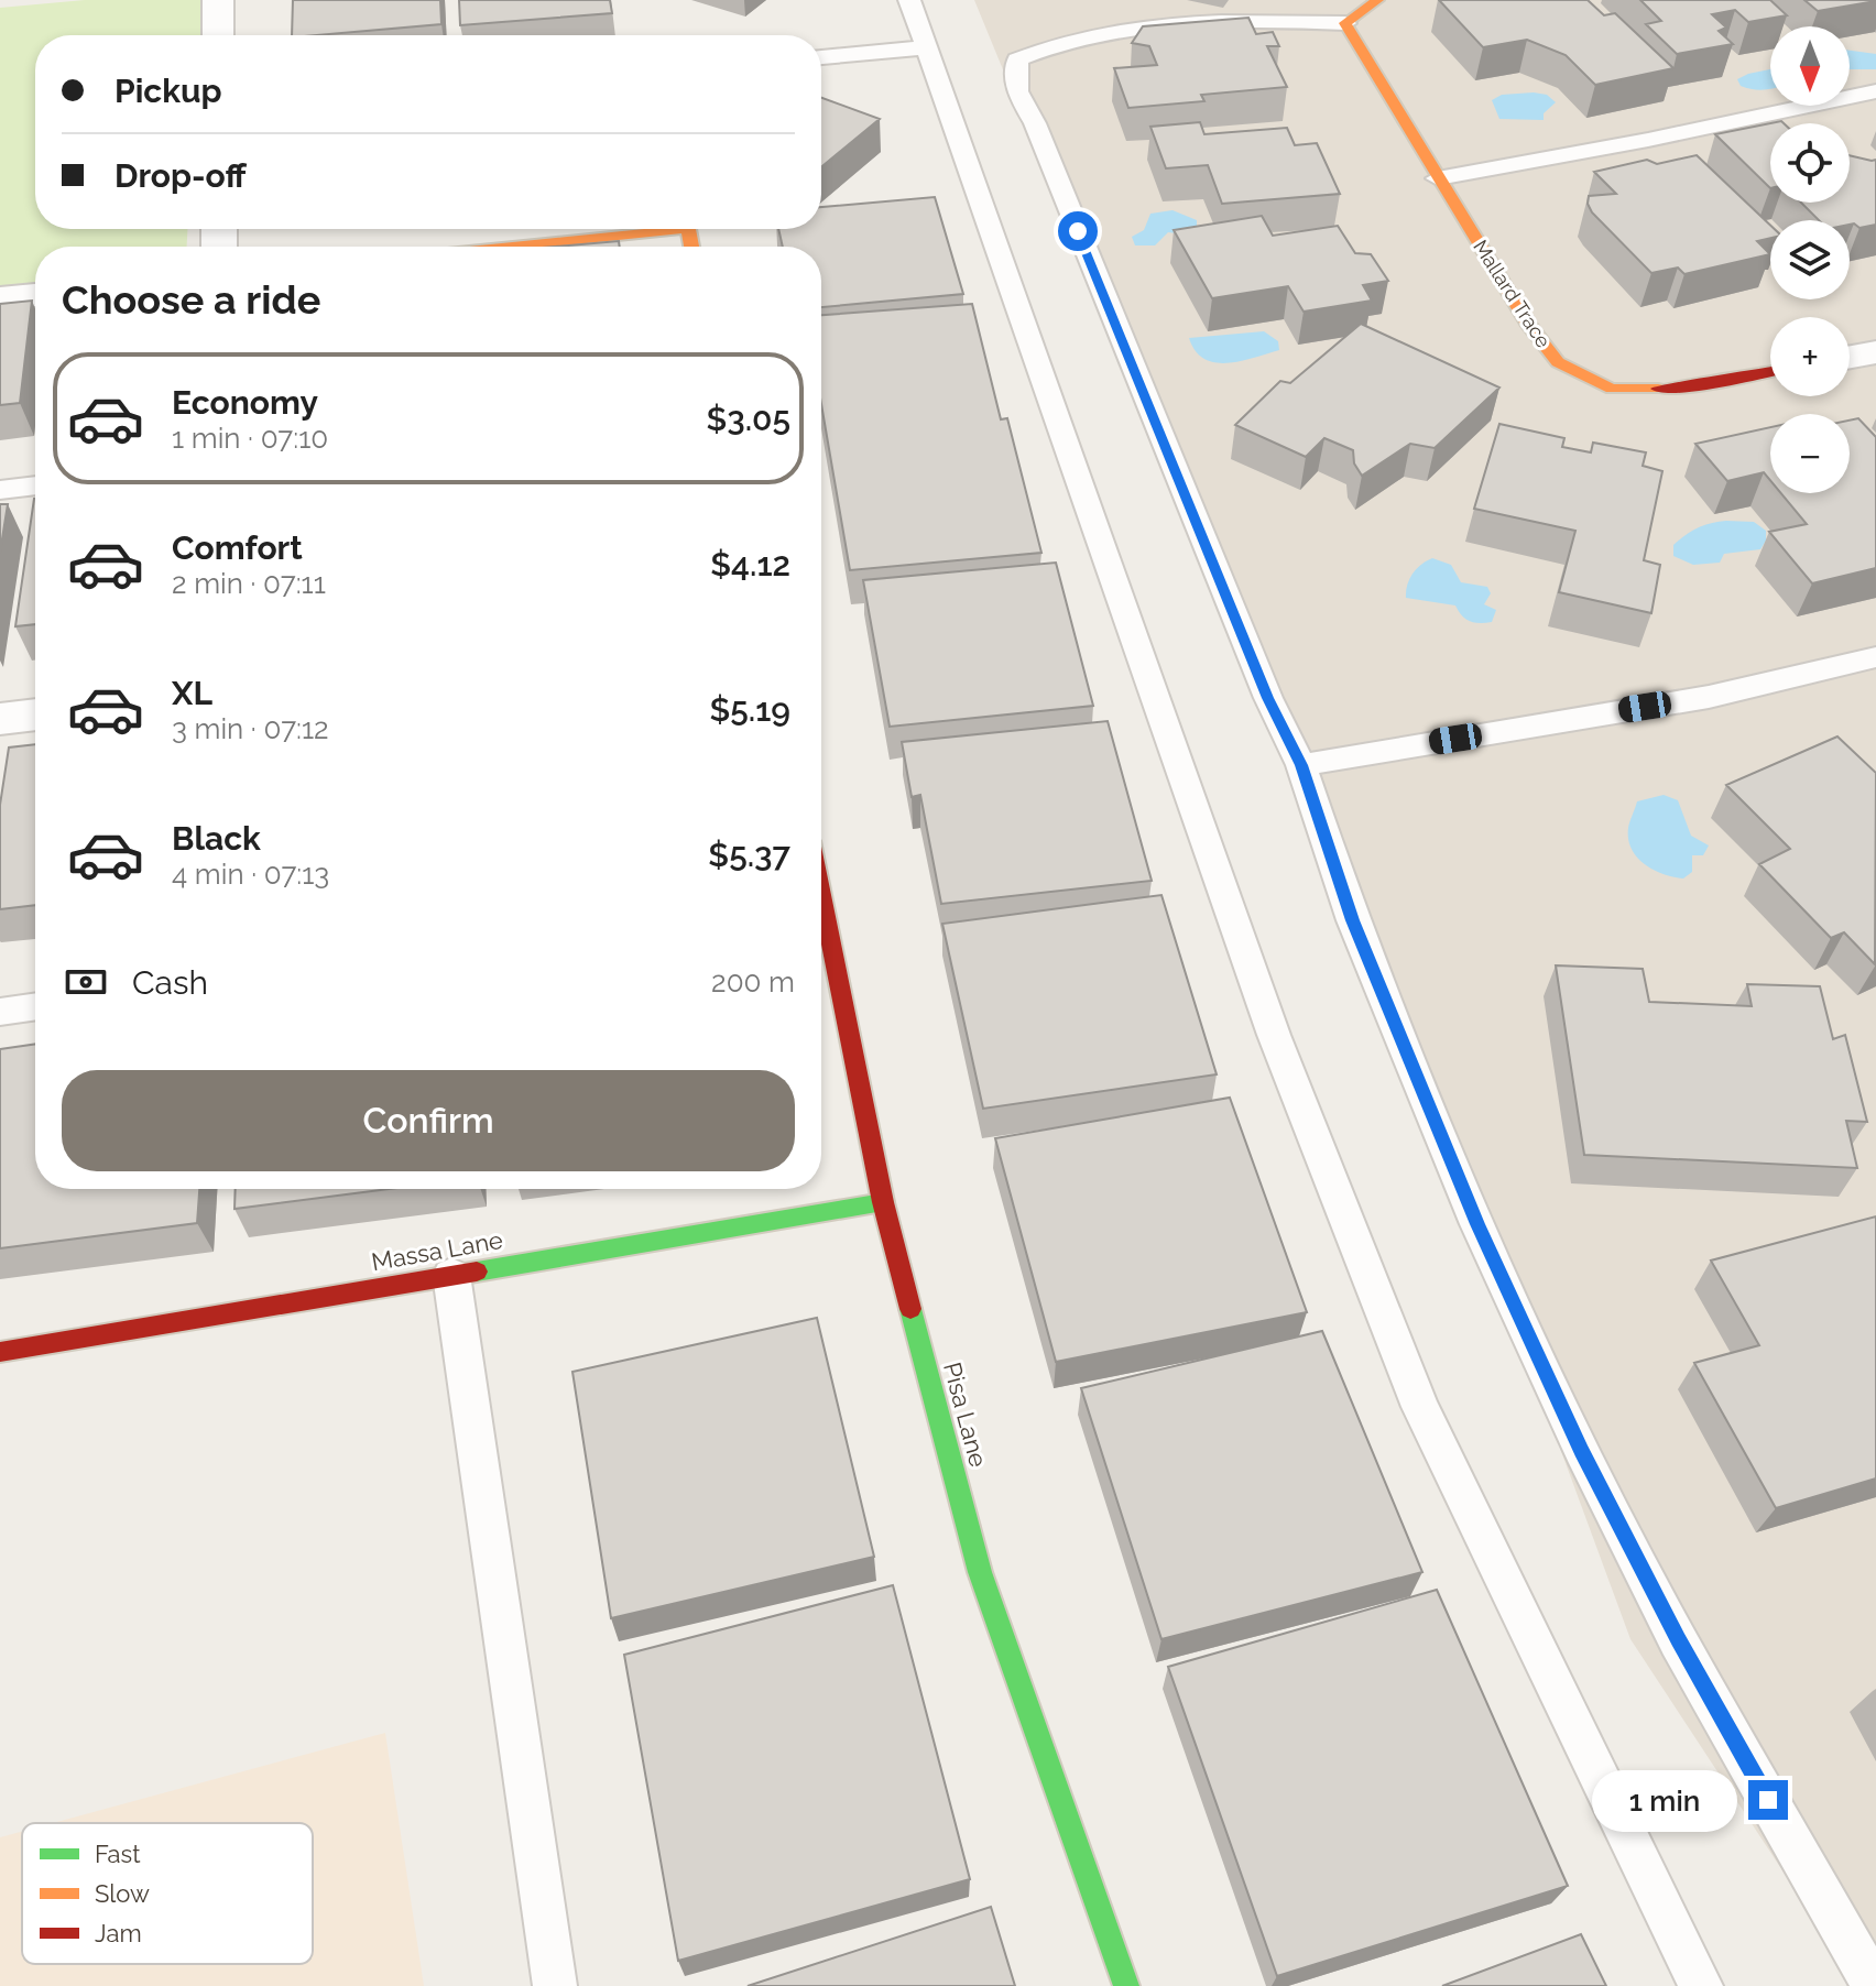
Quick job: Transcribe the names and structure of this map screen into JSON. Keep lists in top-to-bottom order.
{
  "streets": {
    "street": ["Mallard Trace", "Massa Lane", "Pisa Lane"]
  },
  "crossings": [
    ["Massa Lane", "Pisa Lane"]
  ],
  "legend": ["Fast", "Slow", "Jam"],
  "north": "bottom",
  "page": {
    "map_buttons": ["+", "−"],
    "banner": ["Pickup", "Drop-off"],
    "heading": "Choose a ride",
    "list": [
      {
        "name": "Economy",
        "note": "1 min · 07:10",
        "value": "$3.05"
      },
      {
        "name": "Comfort",
        "note": "2 min · 07:11",
        "value": "$4.12"
      },
      {
        "name": "XL",
        "note": "3 min · 07:12",
        "value": "$5.19"
      },
      {
        "name": "Black",
        "note": "4 min · 07:13",
        "value": "$5.37"
      }
    ],
    "pay": ["Cash", "200 m"],
    "buttons": "Confirm",
    "bubble": "1 min"
  }
}
